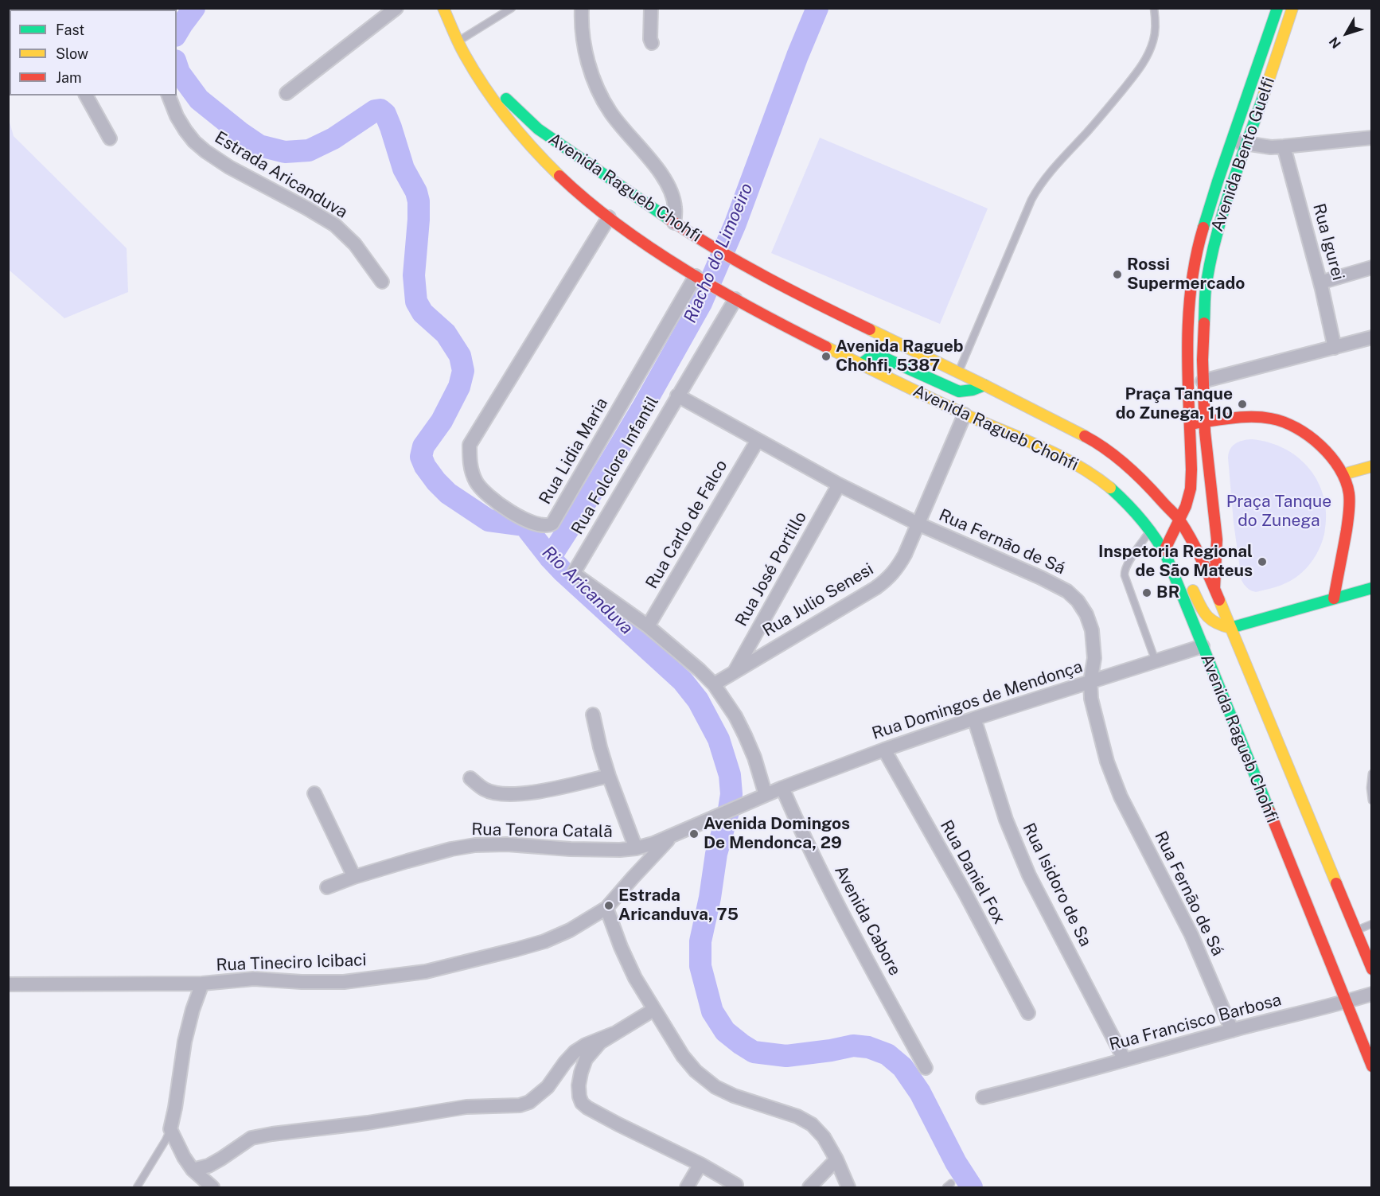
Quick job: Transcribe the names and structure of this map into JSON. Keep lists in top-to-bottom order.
{
  "streets": {
    "main road": ["Avenida Bento Guelfi", "Avenida Ragueb Chohfi"],
    "street": [
      "Estrada Aricanduva",
      "Rua Igurei",
      "Rua Lidia Maria",
      "Rua Folclore Infantil",
      "Rua Carlo de Falco",
      "Rua Fernão de Sá",
      "Rua José Portillo",
      "Rua Julio Senesi",
      "Rua Domingos de Mendonça",
      "Rua Tenora Catalã",
      "Rua Daniel Fox",
      "Rua Isidoro de Sa",
      "Avenida Cabore",
      "Rua Tineciro Icibaci",
      "Rua Francisco Barbosa"
    ]
  },
  "crossings": [
    ["Avenida Bento Guelfi", "Avenida Ragueb Chohfi"],
    ["Avenida Ragueb Chohfi", "Rua Lidia Maria"],
    ["Avenida Ragueb Chohfi", "Rua Folclore Infantil"],
    ["Avenida Ragueb Chohfi", "Rua Julio Senesi"],
    ["Avenida Ragueb Chohfi", "Rua Domingos de Mendonça"],
    ["Avenida Ragueb Chohfi", "Rua Francisco Barbosa"],
    ["Rua Folclore Infantil", "Rua Carlo de Falco"],
    ["Rua Folclore Infantil", "Rua Fernão de Sá"],
    ["Rua Carlo de Falco", "Rua Fernão de Sá"],
    ["Rua Fernão de Sá", "Rua José Portillo"],
    ["Rua Fernão de Sá", "Rua Julio Senesi"],
    ["Rua Fernão de Sá", "Rua Domingos de Mendonça"],
    ["Rua Fernão de Sá", "Rua Francisco Barbosa"],
    ["Rua José Portillo", "Rua Julio Senesi"],
    ["Rua Domingos de Mendonça", "Rua Tenora Catalã"],
    ["Rua Domingos de Mendonça", "Rua Daniel Fox"],
    ["Rua Domingos de Mendonça", "Rua Isidoro de Sa"],
    ["Rua Domingos de Mendonça", "Avenida Cabore"],
    ["Rua Domingos de Mendonça", "Rua Tineciro Icibaci"],
    ["Rua Tenora Catalã", "Rua Tineciro Icibaci"],
    ["Rua Isidoro de Sa", "Rua Francisco Barbosa"]
  ],
  "water": ["Riacho do Limoeiro", "Rio Aricanduva"],
  "parks": ["Praça Tanque do Zunega"],
  "places": [
    "Rossi Supermercado",
    "Avenida Ragueb Chohfi, 5387",
    "Praça Tanque do Zunega, 110",
    "Inspetoria Regional de São Mateus",
    "BR",
    "Avenida Domingos De Mendonca, 29",
    "Estrada Aricanduva, 75"
  ],
  "legend": ["Fast", "Slow", "Jam"],
  "north": "bottom left"
}
